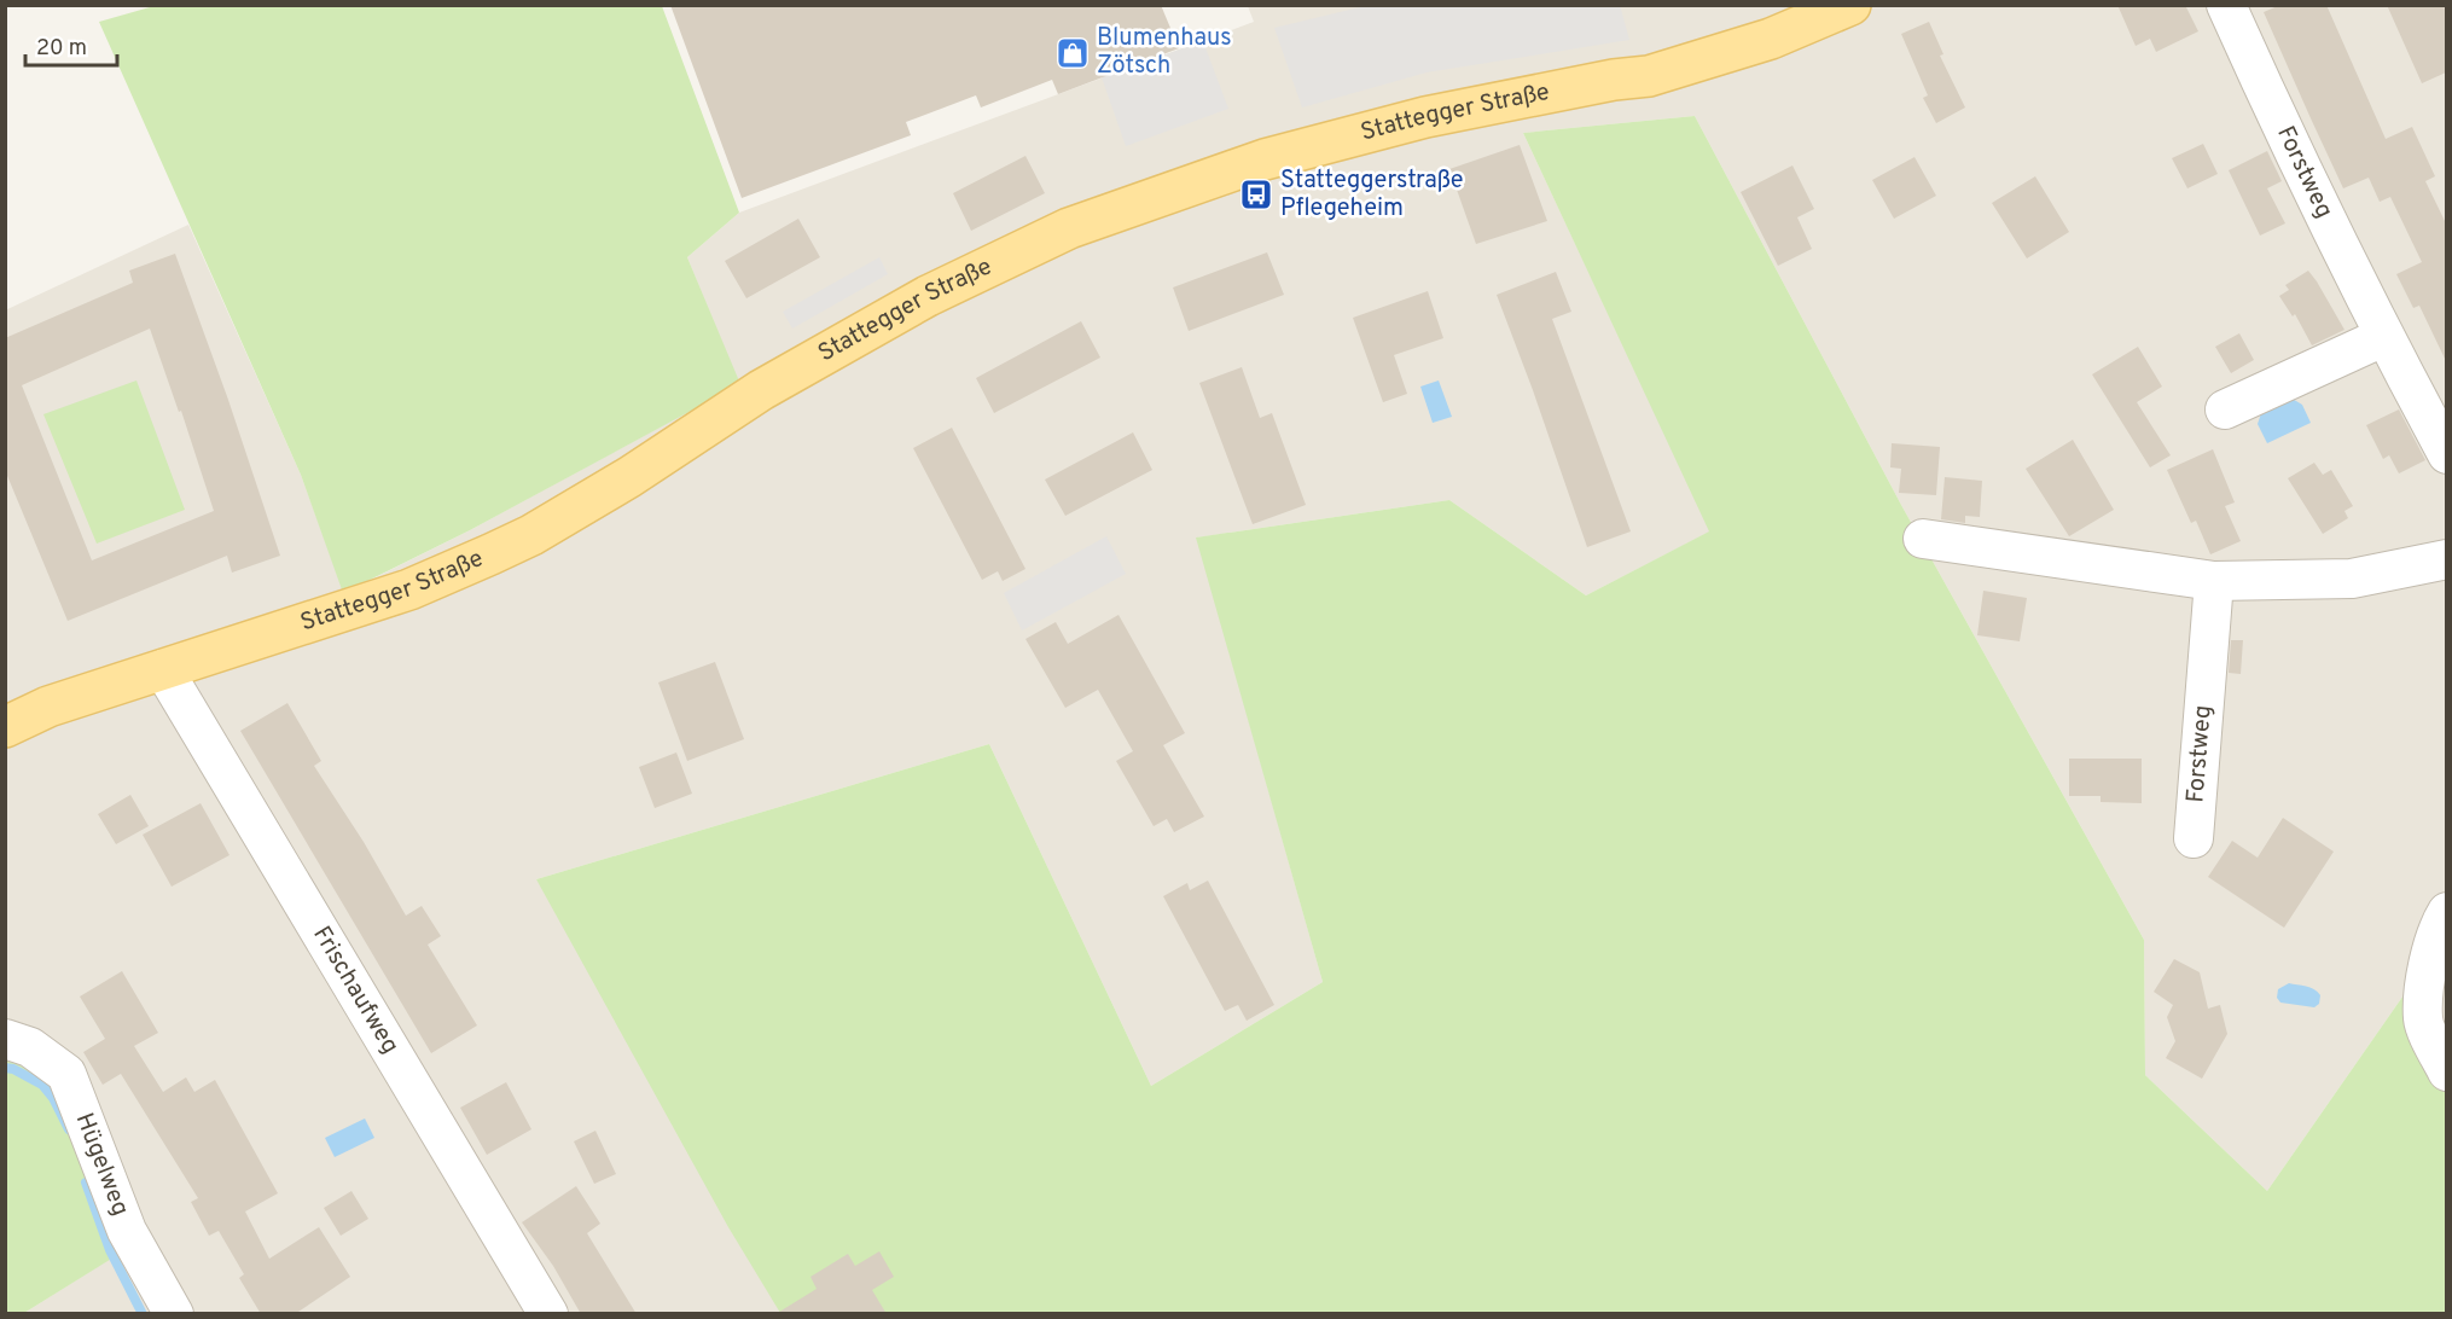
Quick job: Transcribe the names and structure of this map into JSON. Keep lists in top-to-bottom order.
{
  "streets": {
    "main road": ["Stattegger Straße"],
    "street": ["Forstweg", "Frischaufweg", "Hügelweg"]
  },
  "crossings": [
    ["Stattegger Straße", "Frischaufweg"]
  ],
  "places": {
    "shop": ["Blumenhaus Zötsch"],
    "bus stop": ["Statteggerstraße Pflegeheim"]
  },
  "scale_bar": "20 m"
}
